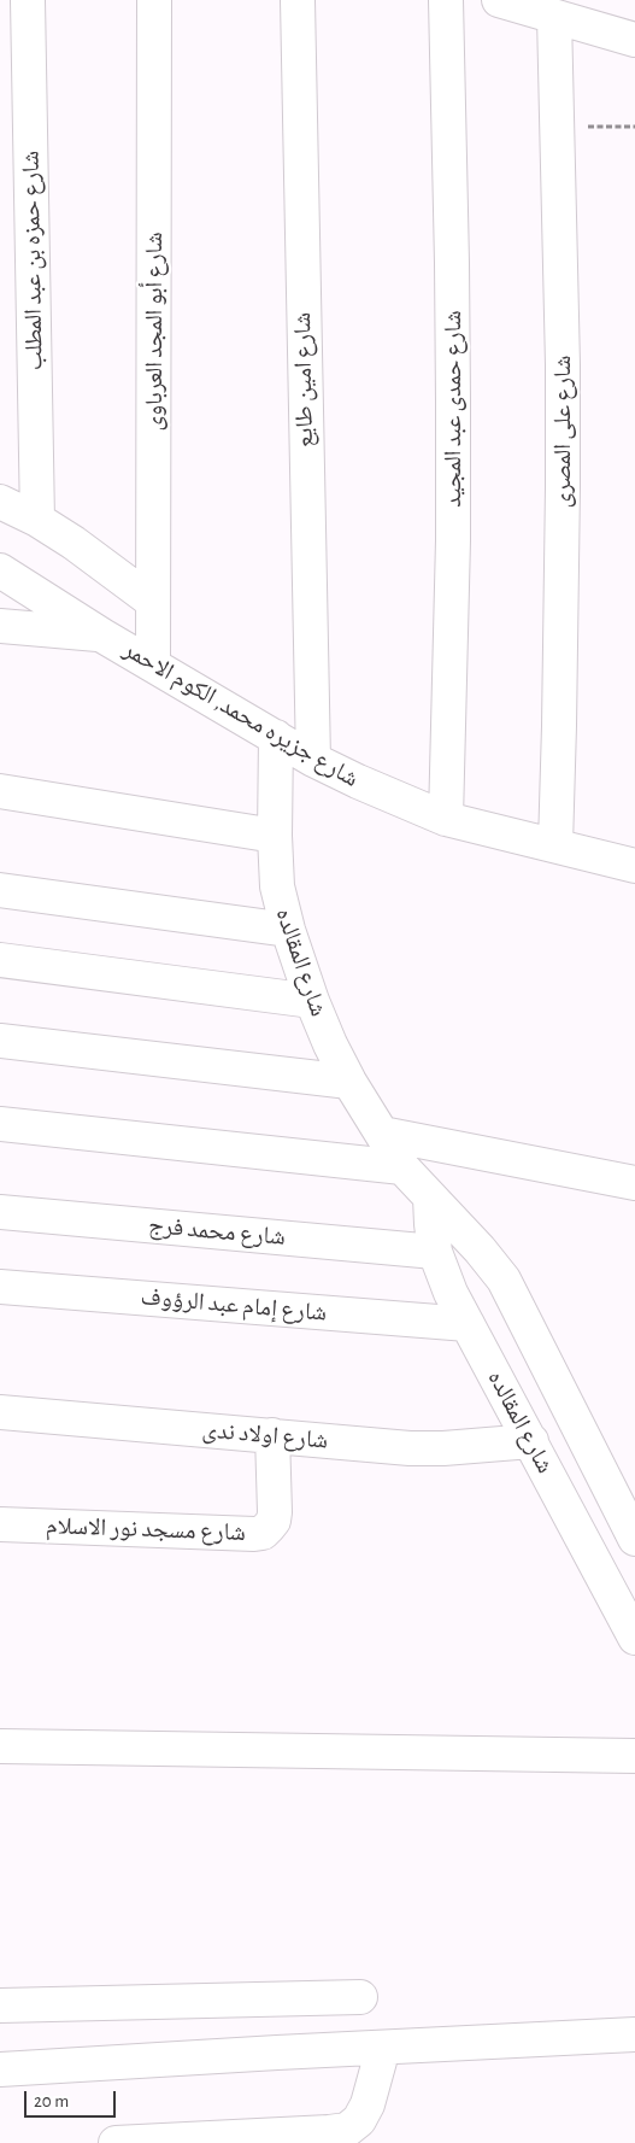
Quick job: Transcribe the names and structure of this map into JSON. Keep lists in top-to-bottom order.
{
  "streets": {
    "street": [
      "شارع حمزه بن عبد المطلب",
      "شارع أبو المجد العرباوى",
      "شارع امين طايع",
      "شارع حمدى عبد المجيد",
      "شارع على المصرى",
      "شارع جزيره محمد, الكوم الاحمر",
      "شارع المقالده",
      "شارع محمد فرج",
      "شارع إمام عبد الرؤوف",
      "شارع اولاد ندى",
      "شارع مسجد نور الاسلام"
    ]
  },
  "crossings": [
    ["شارع أبو المجد العرباوى", "شارع جزيره محمد, الكوم الاحمر"],
    ["شارع امين طايع", "شارع جزيره محمد, الكوم الاحمر"],
    ["شارع حمدى عبد المجيد", "شارع جزيره محمد, الكوم الاحمر"],
    ["شارع على المصرى", "شارع جزيره محمد, الكوم الاحمر"],
    ["شارع جزيره محمد, الكوم الاحمر", "شارع المقالده"],
    ["شارع المقالده", "شارع محمد فرج"],
    ["شارع المقالده", "شارع إمام عبد الرؤوف"],
    ["شارع المقالده", "شارع اولاد ندى"],
    ["شارع اولاد ندى", "شارع مسجد نور الاسلام"]
  ],
  "scale_bar": "20 m"
}
